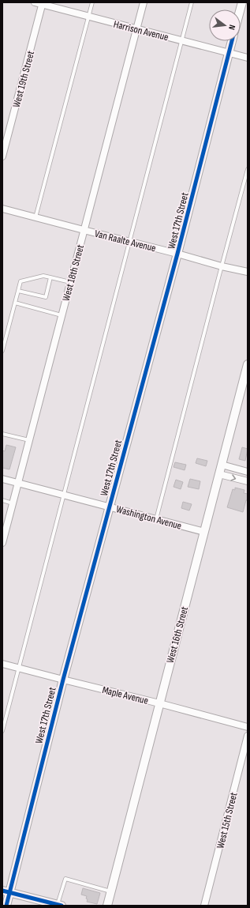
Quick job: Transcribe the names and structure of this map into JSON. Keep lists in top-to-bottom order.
{
  "streets": {
    "street": [
      "Harrison Avenue",
      "West 19th Street",
      "West 17th Street",
      "Van Raalte Avenue",
      "West 18th Street",
      "Washington Avenue",
      "West 16th Street",
      "Maple Avenue",
      "West 15th Street"
    ]
  },
  "crossings": [
    ["Harrison Avenue", "West 19th Street"],
    ["Harrison Avenue", "West 17th Street"],
    ["Harrison Avenue", "West 18th Street"],
    ["West 17th Street", "Van Raalte Avenue"],
    ["West 17th Street", "Washington Avenue"],
    ["West 17th Street", "Maple Avenue"],
    ["Van Raalte Avenue", "West 18th Street"],
    ["West 18th Street", "Washington Avenue"],
    ["Washington Avenue", "West 16th Street"],
    ["West 16th Street", "Maple Avenue"]
  ],
  "north": "right"
}
